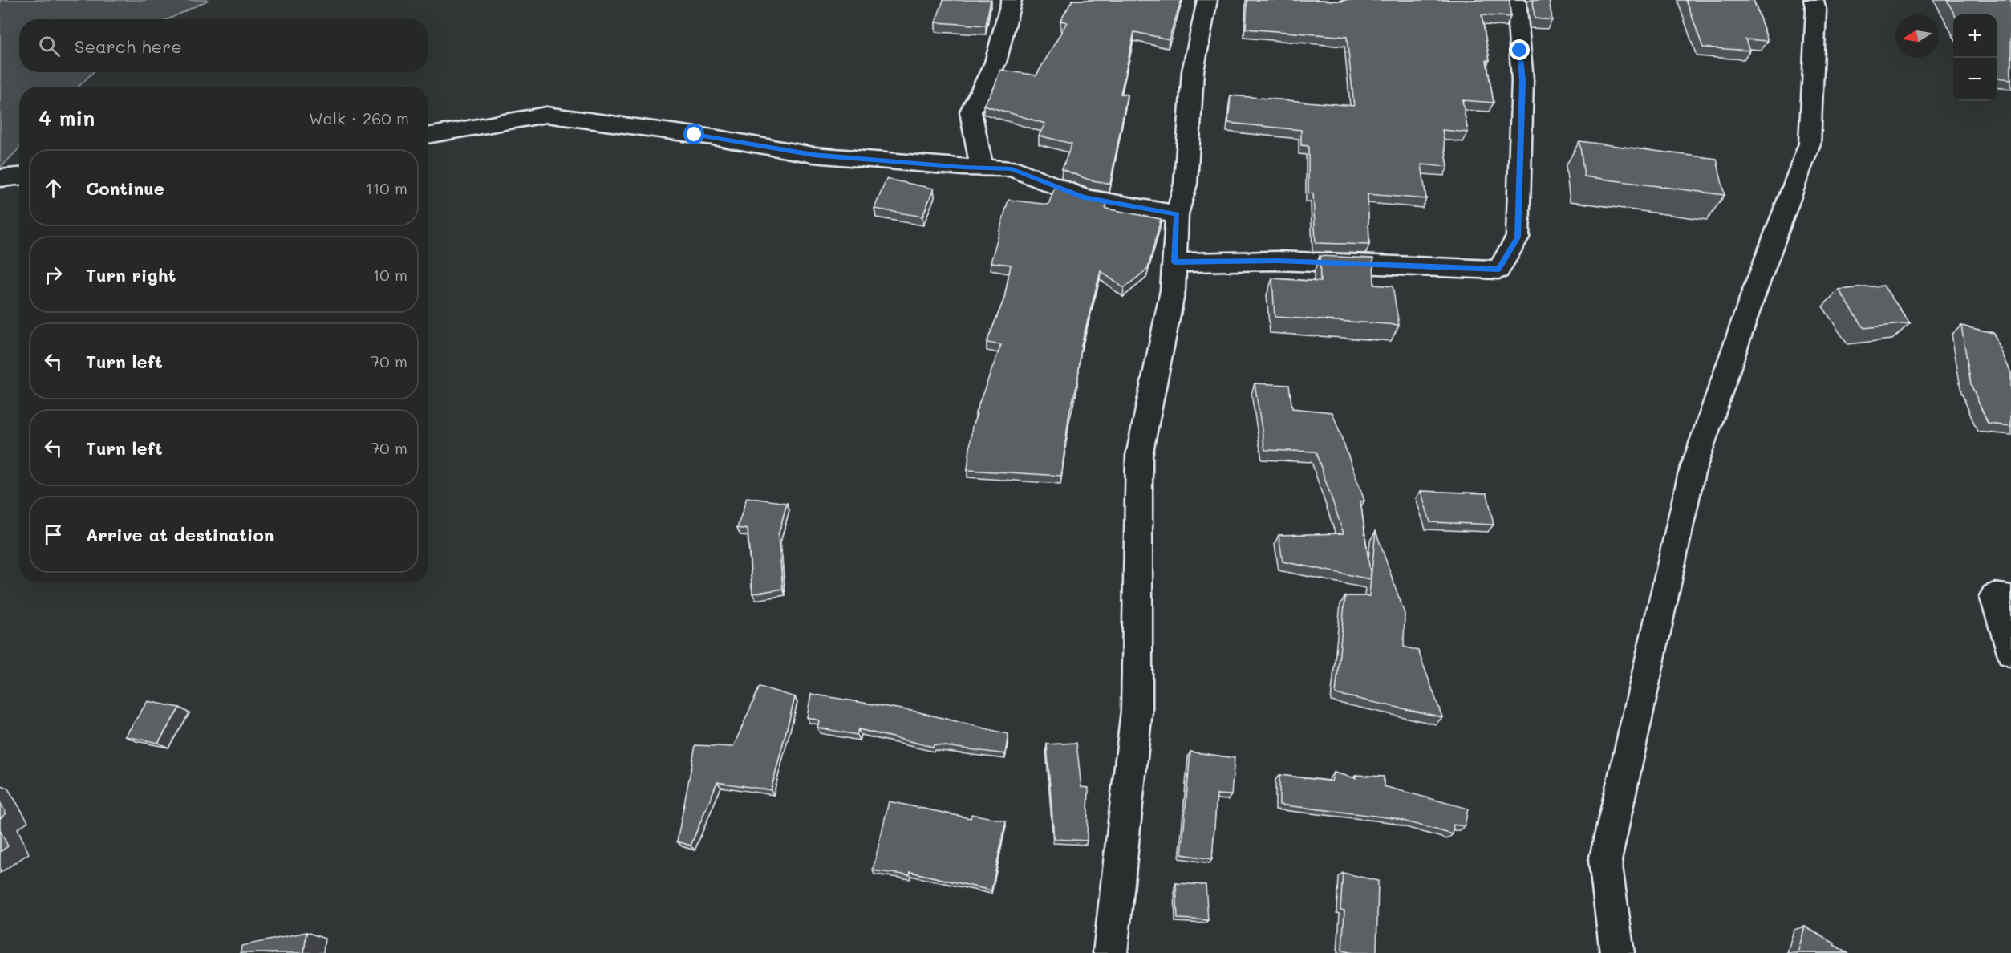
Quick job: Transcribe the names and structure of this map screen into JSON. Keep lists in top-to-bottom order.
{
  "north": "left",
  "page": {
    "map_buttons": ["+", "−"],
    "search": "Search here",
    "heading": ["4 min", "Walk · 260 m"],
    "list": [
      ["Continue", "110 m"],
      ["Turn right", "10 m"],
      ["Turn left", "70 m"],
      ["Turn left", "70 m"],
      "Arrive at destination"
    ]
  }
}
